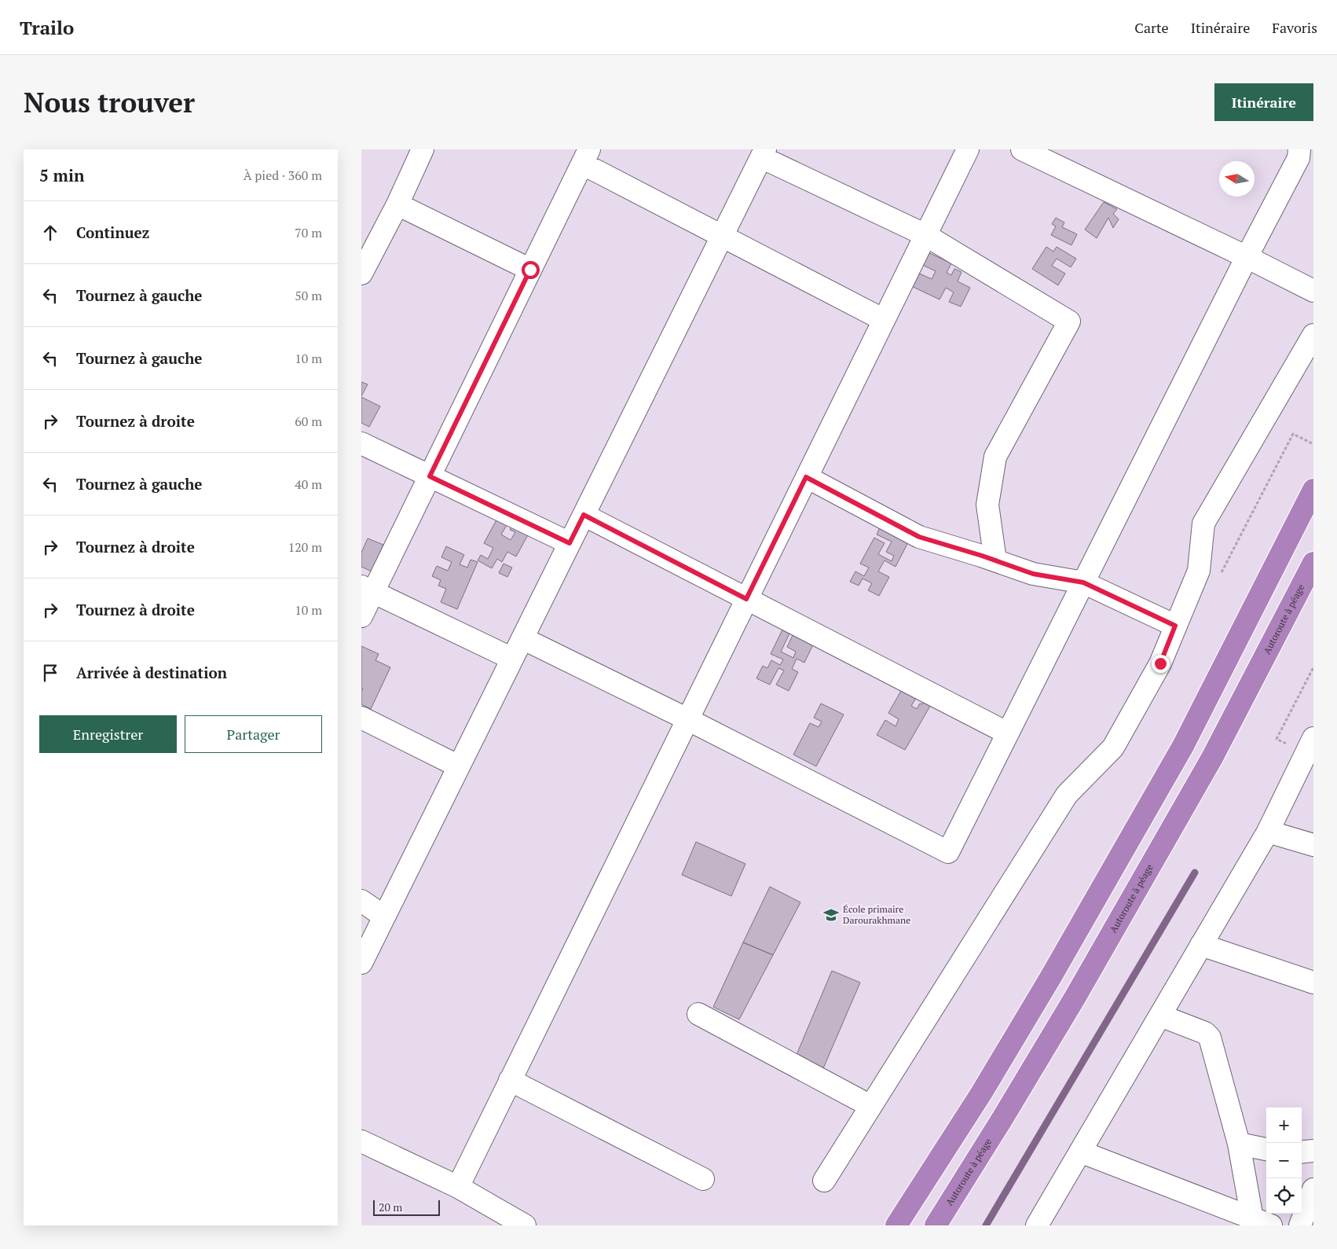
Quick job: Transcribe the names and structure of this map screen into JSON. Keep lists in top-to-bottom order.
{
  "streets": {
    "highway": ["Autoroute à péage"]
  },
  "places": {
    "school or university": ["École primaire Darourakhmane"]
  },
  "scale_bar": "20 m",
  "north": "left",
  "page": {
    "header": "Trailo",
    "nav": ["Carte", "Itinéraire", "Favoris"],
    "buttons": [
      "Itinéraire",
      ["Enregistrer", "Partager"]
    ],
    "title": "Nous trouver",
    "heading": ["5 min", "À pied · 360 m"],
    "list": [
      ["Continuez", "70 m"],
      ["Tournez à gauche", "50 m"],
      ["Tournez à gauche", "10 m"],
      ["Tournez à droite", "60 m"],
      ["Tournez à gauche", "40 m"],
      ["Tournez à droite", "120 m"],
      ["Tournez à droite", "10 m"],
      "Arrivée à destination"
    ],
    "map_buttons": ["+", "−"],
    "scale": "20 m"
  }
}
